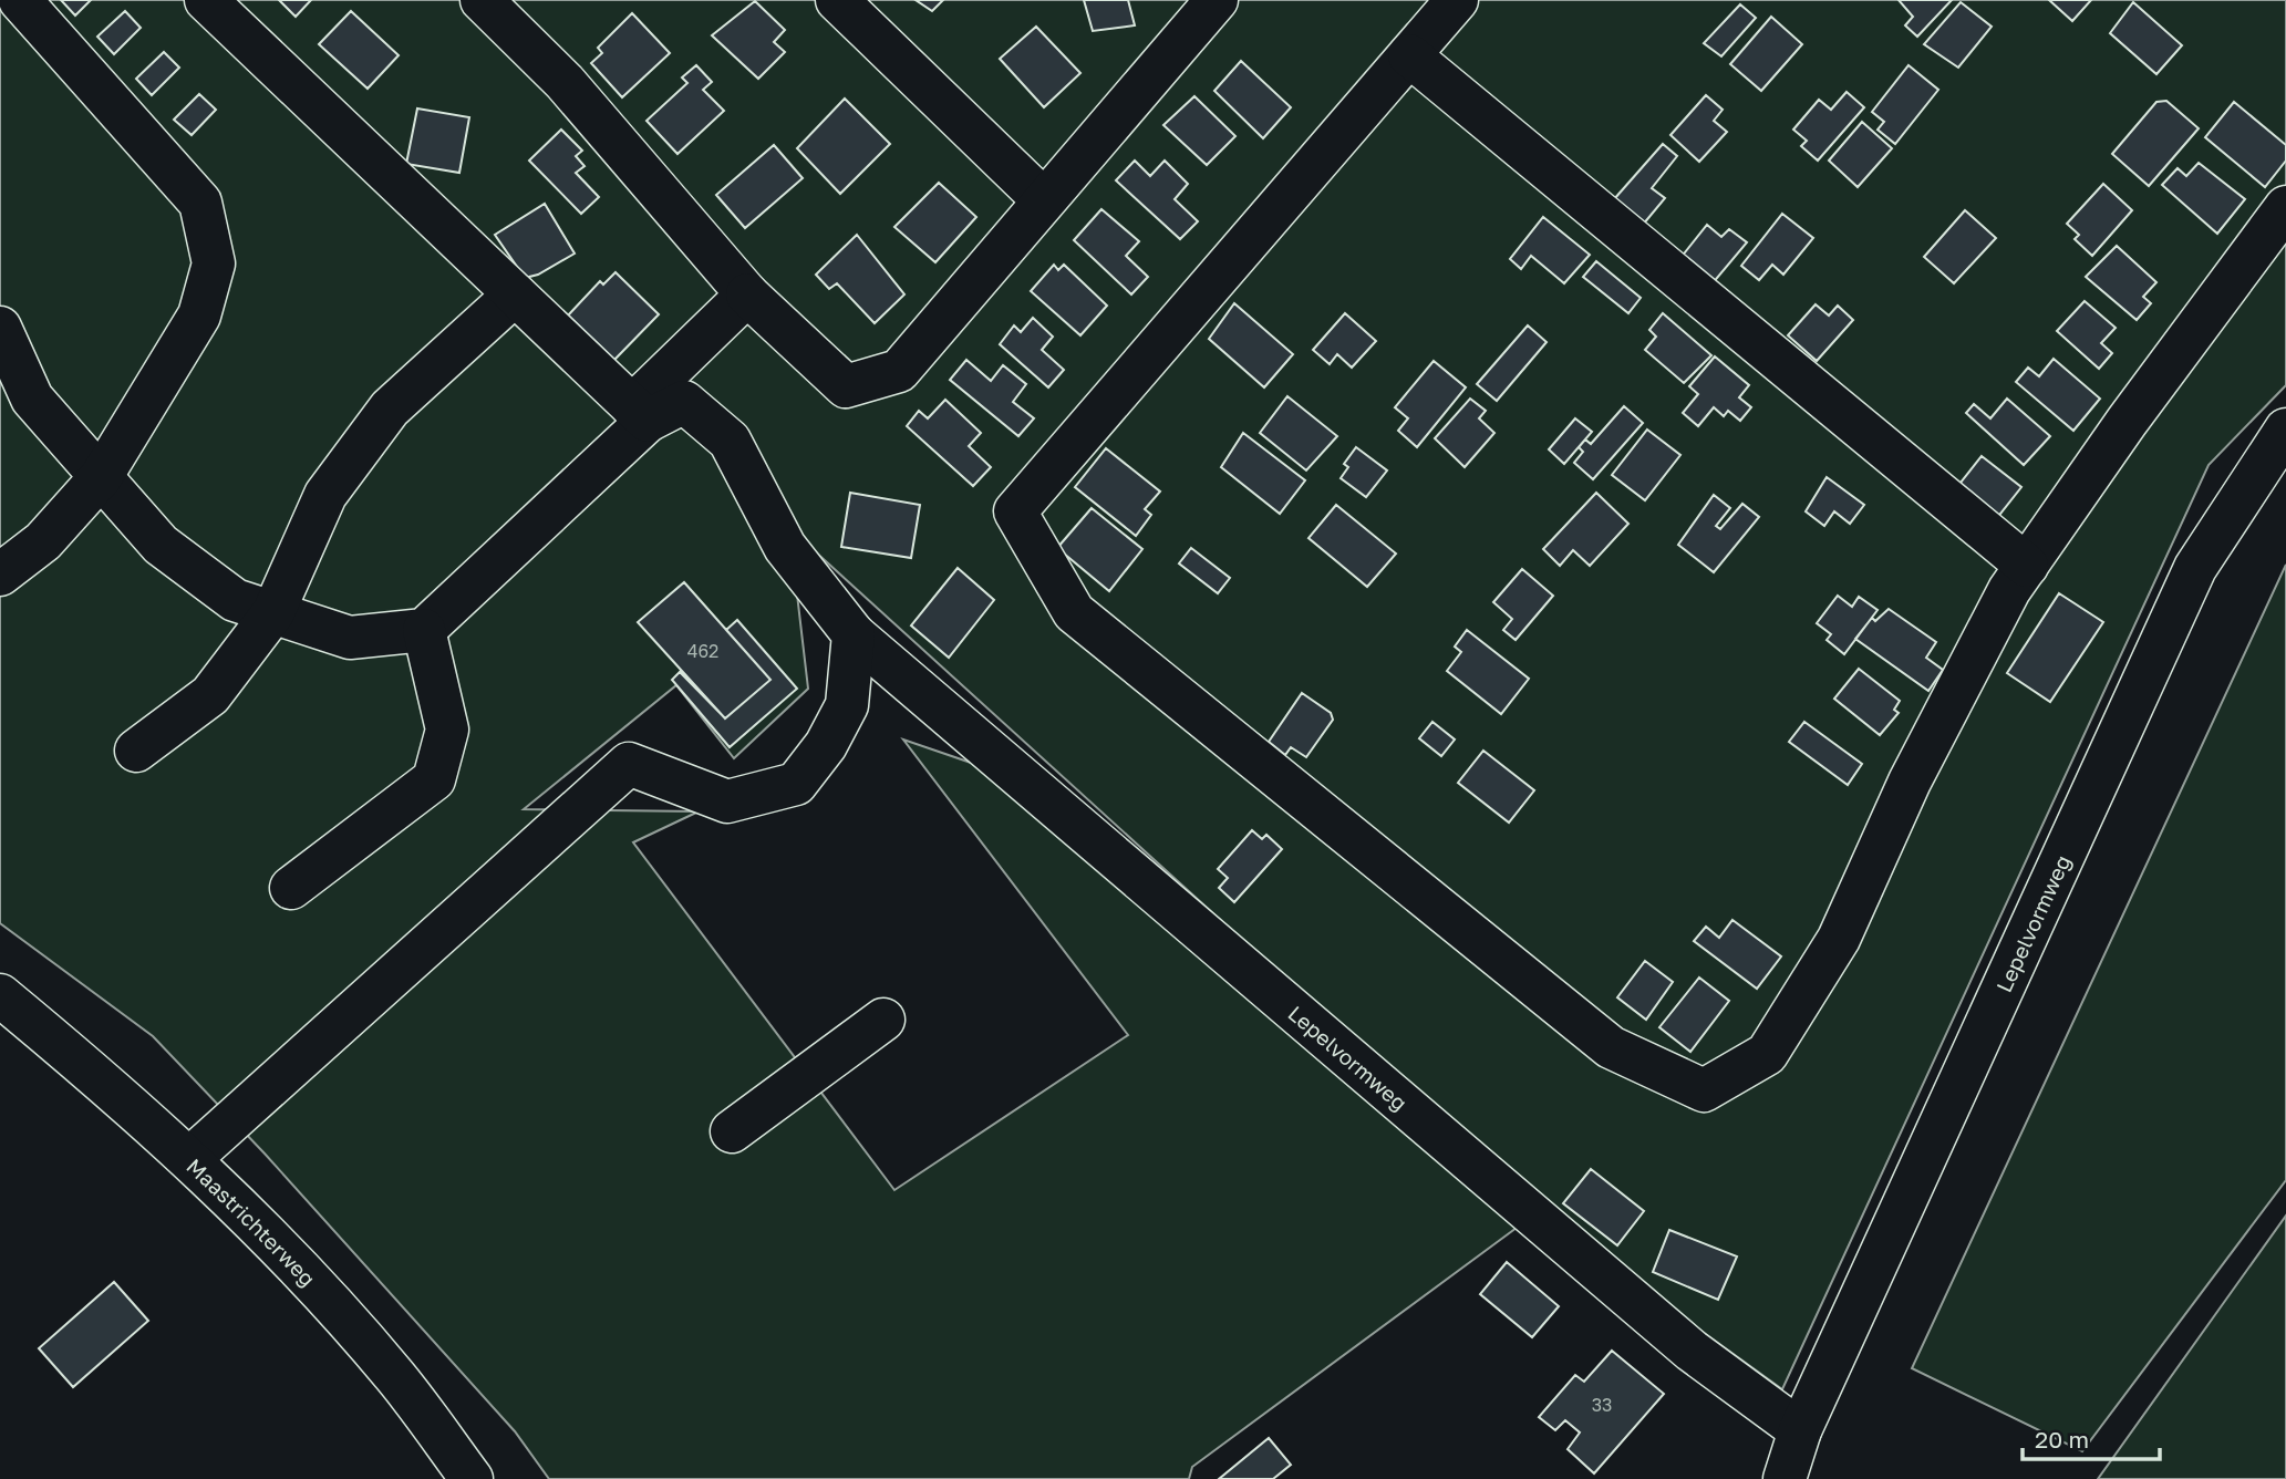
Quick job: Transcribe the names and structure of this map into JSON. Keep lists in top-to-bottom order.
{
  "streets": {
    "street": ["Lepelvormweg", "Maastrichterweg"]
  },
  "house_numbers": ["462", "33"],
  "scale_bar": "20 m"
}
